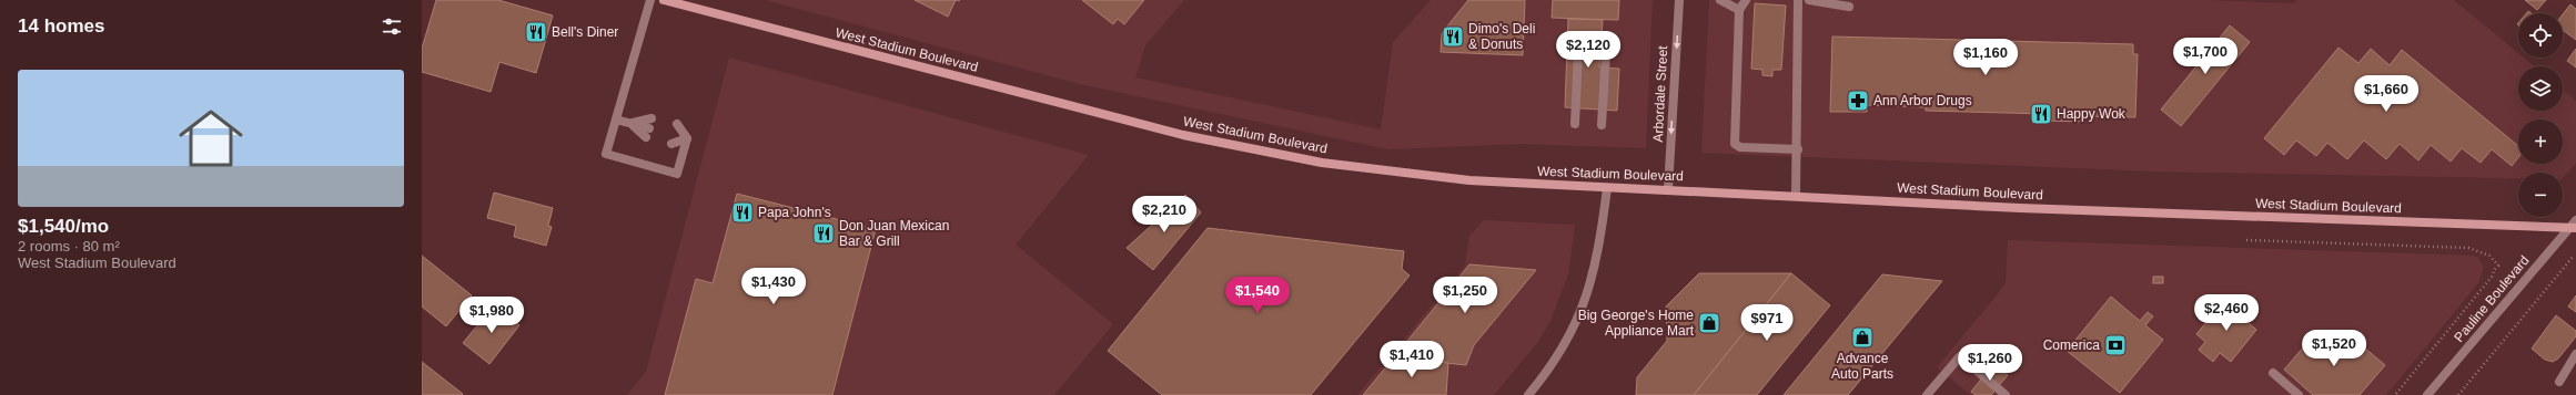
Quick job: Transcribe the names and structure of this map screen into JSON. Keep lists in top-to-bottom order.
{
  "streets": {
    "main road": ["West Stadium Boulevard"],
    "street": ["Arbordale Street", "Pauline Boulevard"]
  },
  "crossings": [
    ["West Stadium Boulevard", "Arbordale Street"],
    ["West Stadium Boulevard", "Pauline Boulevard"]
  ],
  "places": {
    "restaurant": [
      "Bell's Diner",
      "Dimo's Deli & Donuts",
      "Happy Wok",
      "Papa John's",
      "Don Juan Mexican Bar & Grill"
    ],
    "pharmacy": ["Ann Arbor Drugs"],
    "shop": ["Big George's Home Appliance Mart", "Advance Auto Parts"],
    "bank": ["Comerica"]
  },
  "page": {
    "heading": "14 homes",
    "map_buttons": ["+", "−"],
    "price": [
      "$2,120",
      "$1,700",
      "$1,160",
      "$1,660",
      "$2,210",
      "$1,430",
      "$1,540",
      "$1,250",
      "$2,460",
      "$1,980",
      "$971",
      "$1,520",
      "$1,410",
      "$1,260"
    ],
    "list": [
      {
        "name": "$1,540/mo",
        "note": "2 rooms · 80 m² · West Stadium Boulevard"
      }
    ]
  }
}
